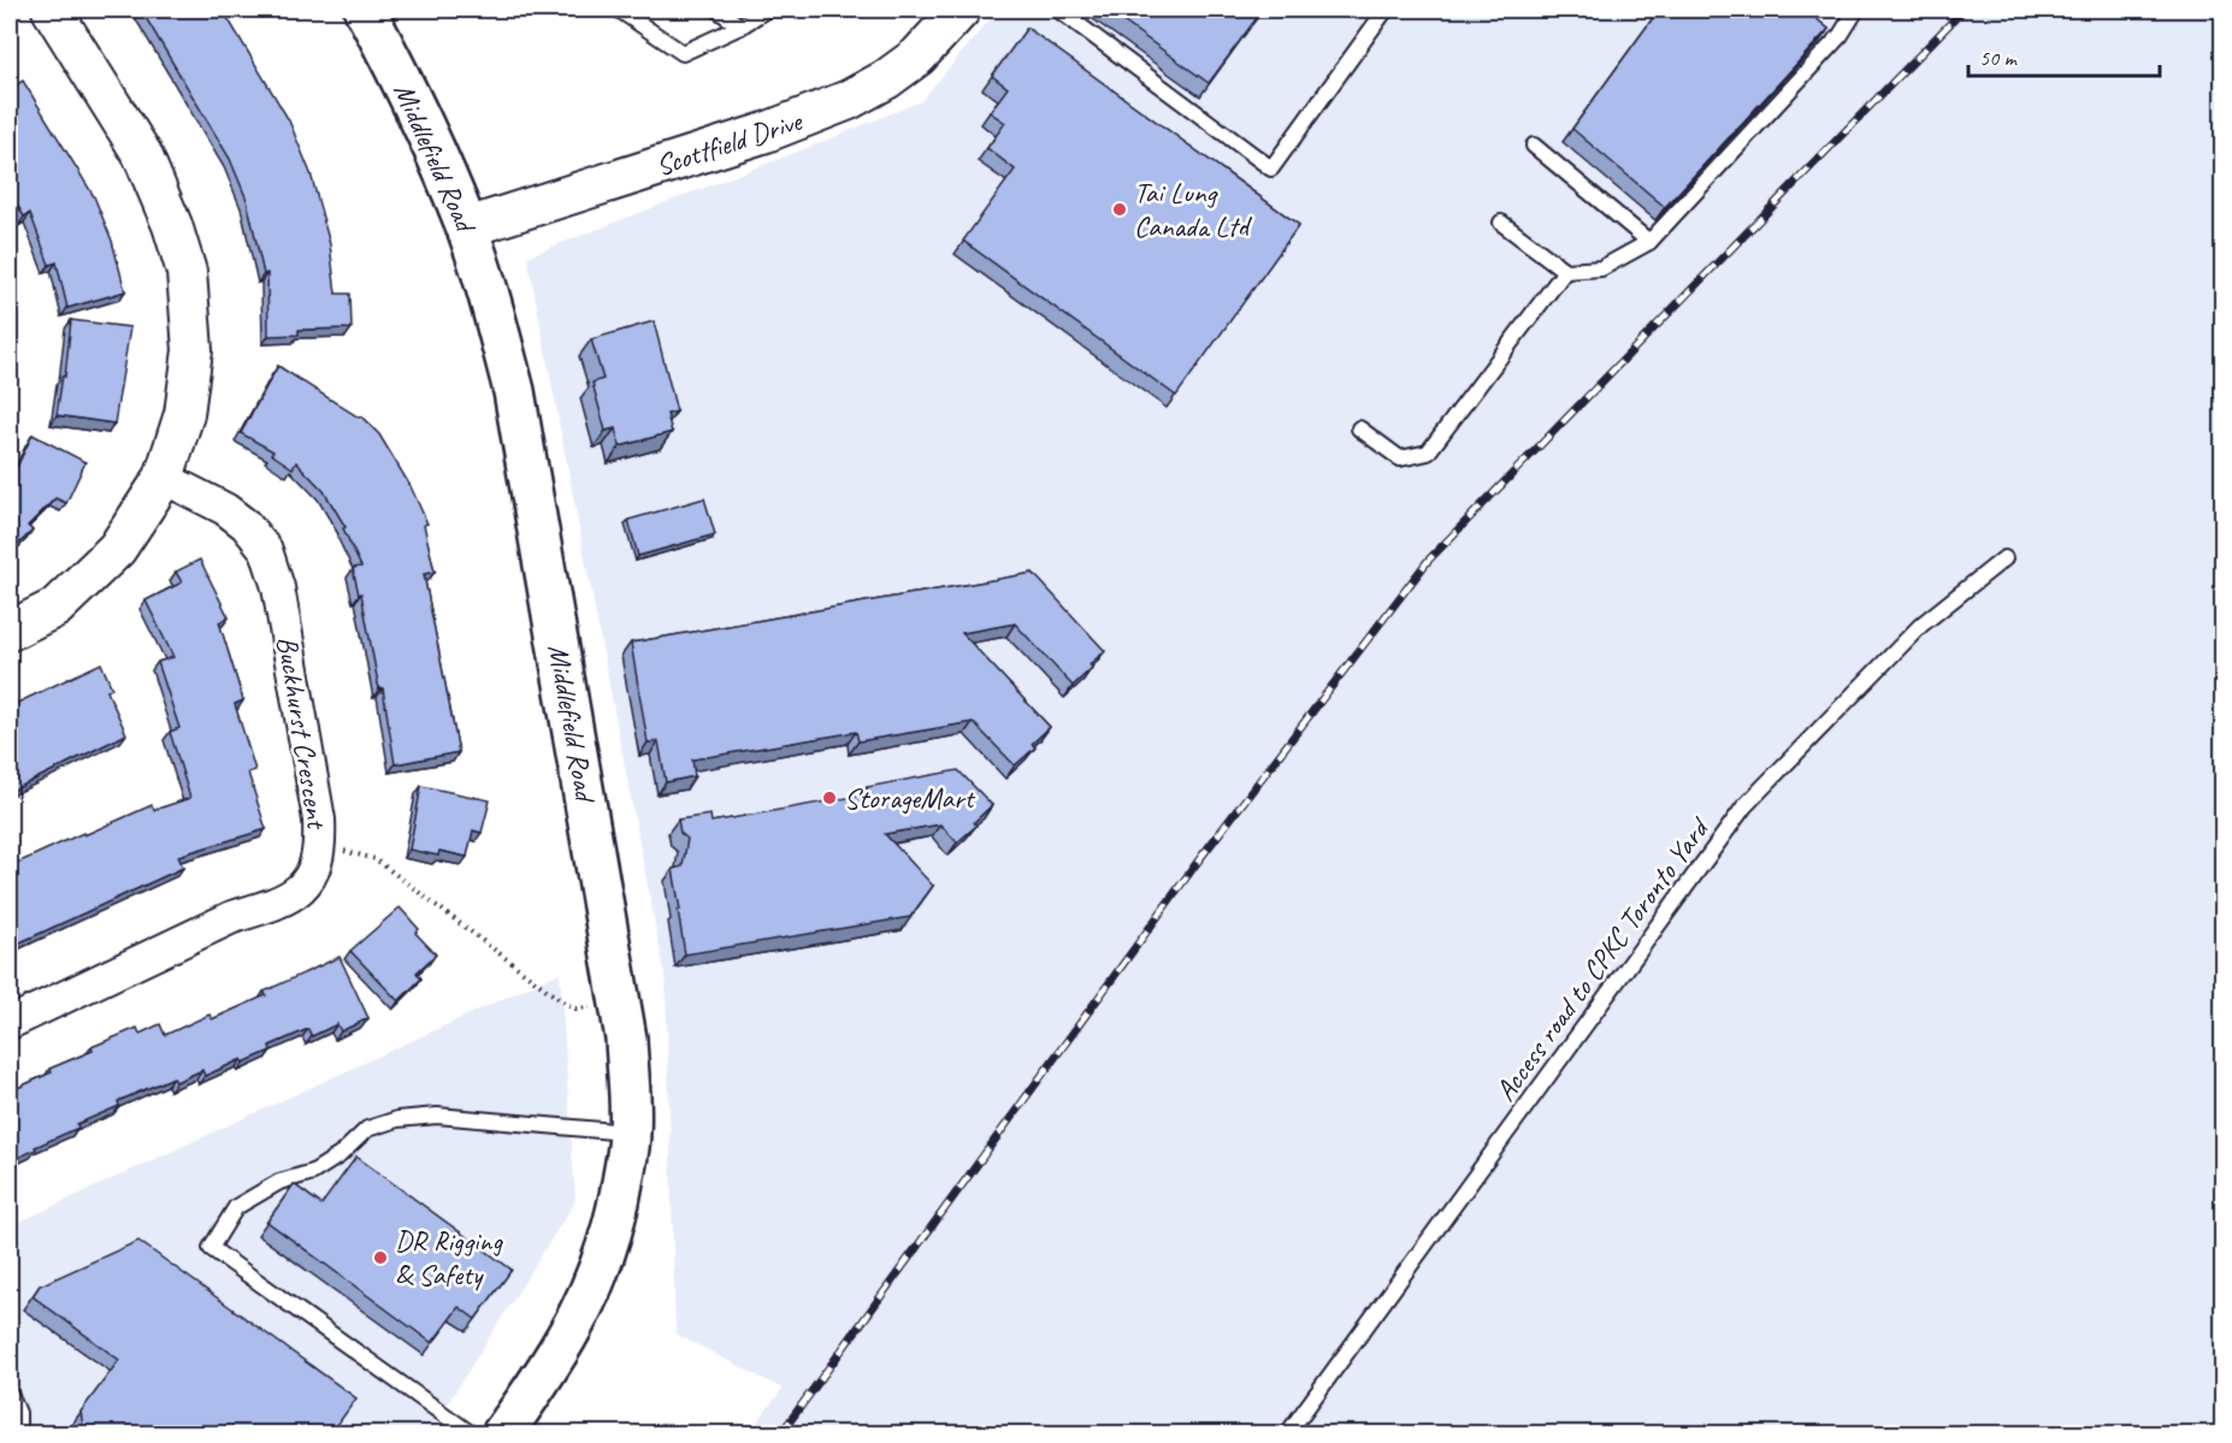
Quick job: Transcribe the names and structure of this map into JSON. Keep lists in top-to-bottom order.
{
  "streets": {
    "main road": ["Middlefield Road"],
    "street": ["Scottfield Drive", "Buckhurst Crescent"],
    "lane": ["Access road to CPKC Toronto Yard"]
  },
  "crossings": [
    ["Scottfield Drive", "Middlefield Road"]
  ],
  "places": ["Tai Lung Canada Ltd", "StorageMart", "DR Rigging & Safety"],
  "scale_bar": "50 m"
}
